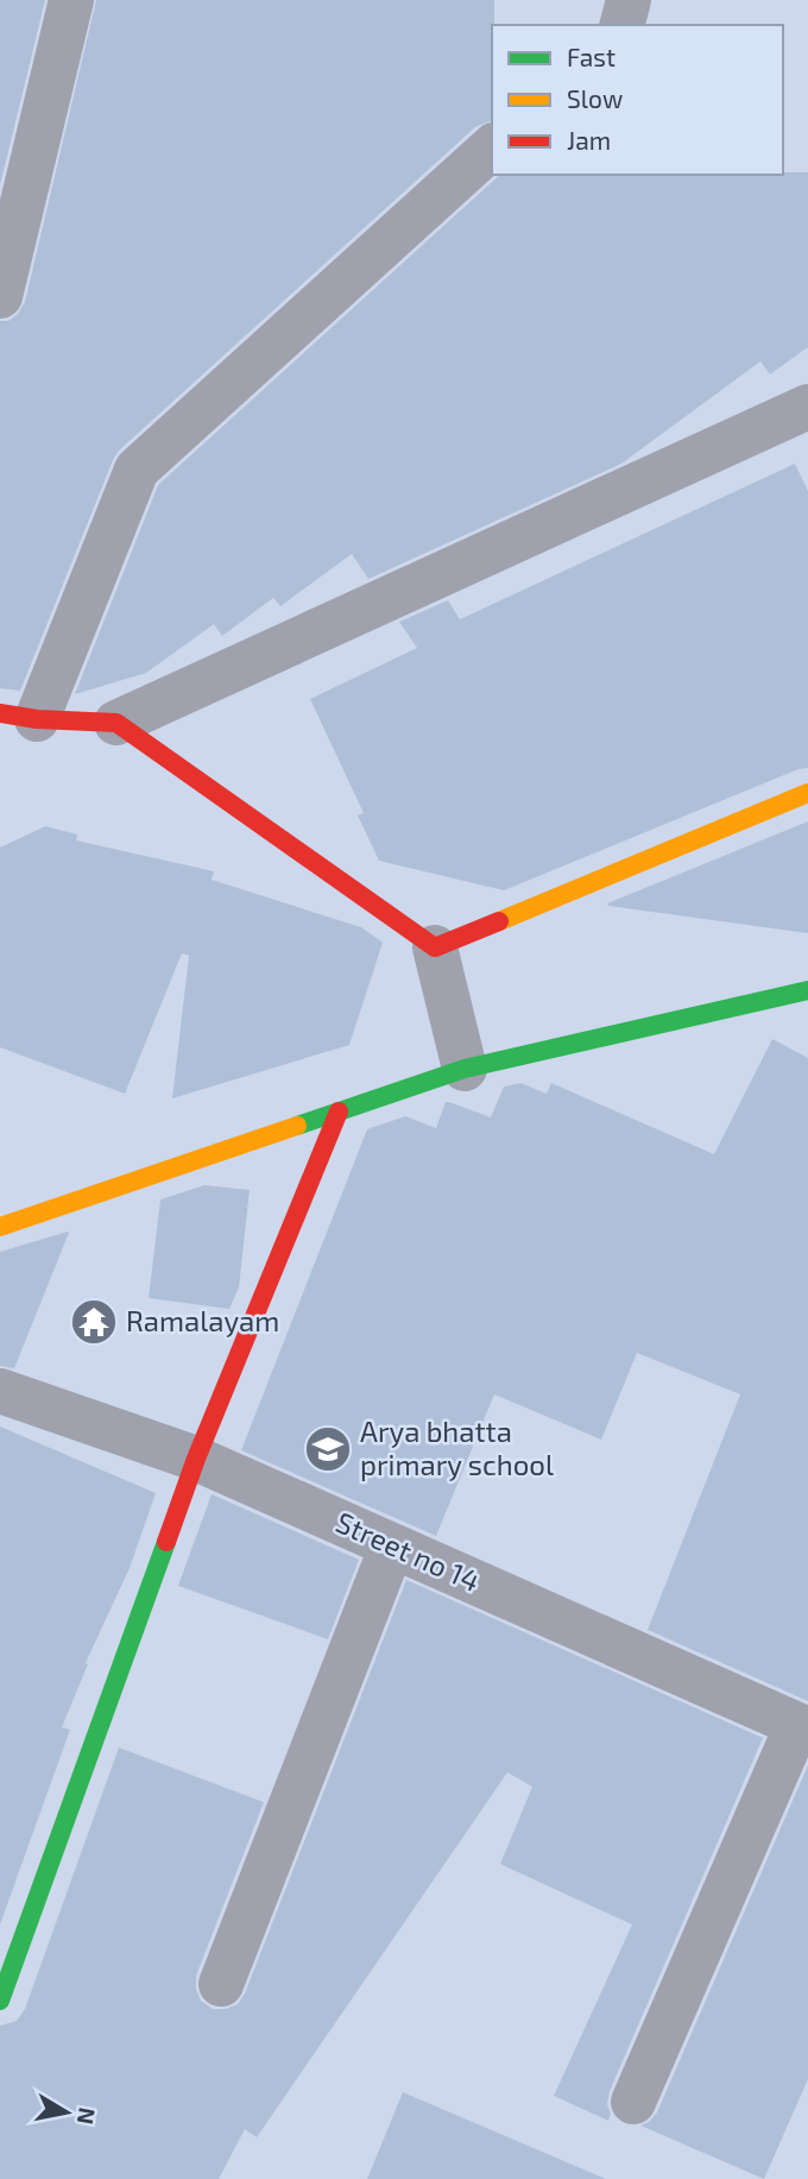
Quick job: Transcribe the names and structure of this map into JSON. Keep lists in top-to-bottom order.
{
  "streets": {
    "street": ["Street no 14"]
  },
  "places": {
    "temple": ["Ramalayam"],
    "school or university": ["Arya bhatta primary school"]
  },
  "legend": ["Fast", "Slow", "Jam"],
  "north": "right"
}
